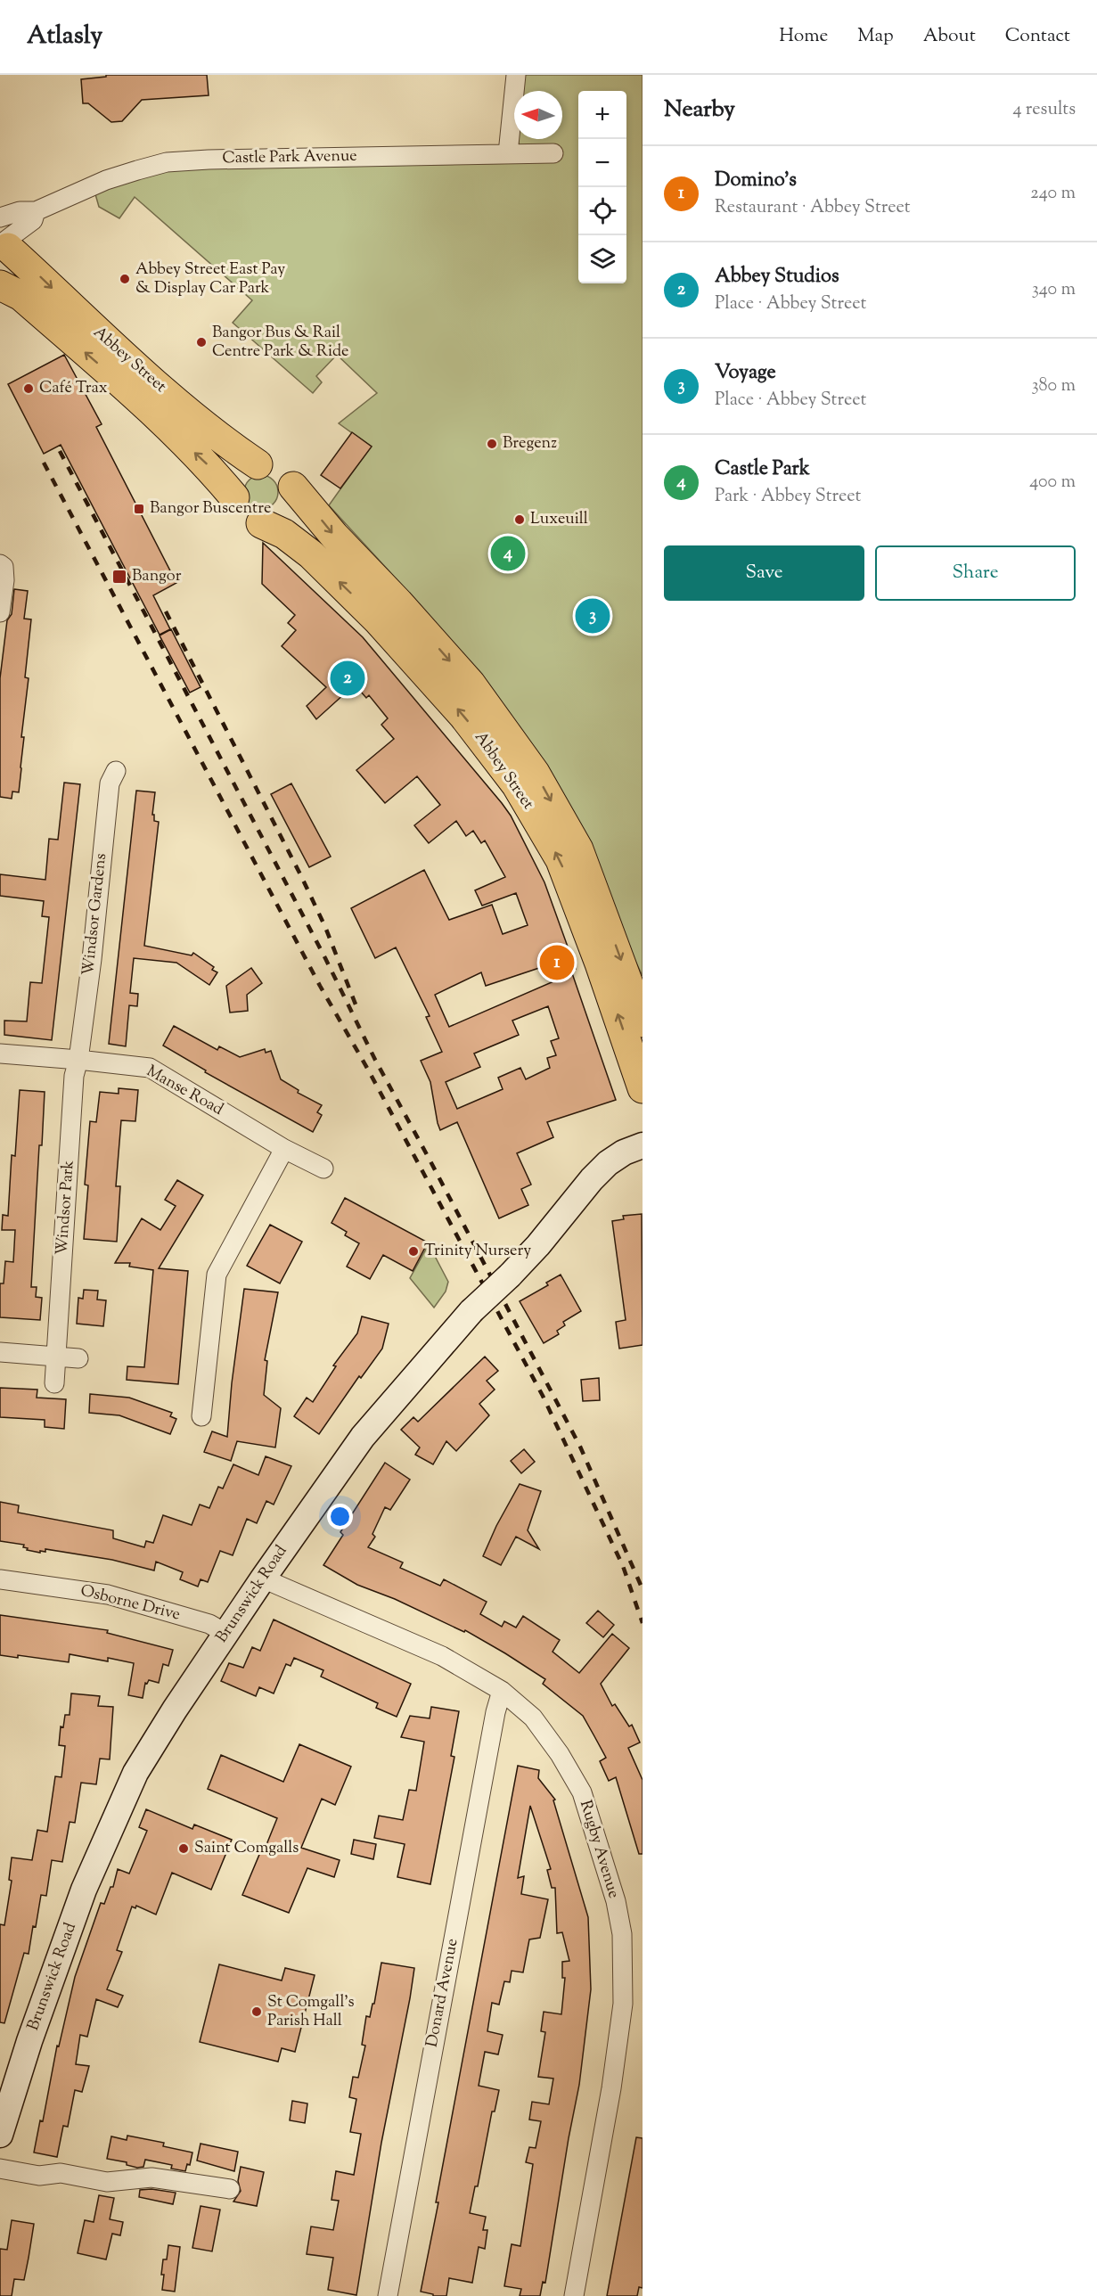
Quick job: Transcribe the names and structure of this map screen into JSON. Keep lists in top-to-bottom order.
{
  "streets": {
    "main road": ["Abbey Street", "Brunswick Road"],
    "street": [
      "Castle Park Avenue",
      "Windsor Gardens",
      "Manse Road",
      "Windsor Park",
      "Osborne Drive",
      "Rugby Avenue",
      "Donard Avenue"
    ]
  },
  "crossings": [
    ["Castle Park Avenue", "Abbey Street"],
    ["Windsor Gardens", "Manse Road"],
    ["Windsor Gardens", "Windsor Park"],
    ["Manse Road", "Windsor Park"],
    ["Brunswick Road", "Osborne Drive"],
    ["Brunswick Road", "Rugby Avenue"],
    ["Rugby Avenue", "Donard Avenue"]
  ],
  "places": {
    "other": [
      "Abbey Street East Pay & Display Car Park",
      "Bangor Bus & Rail Centre Park & Ride",
      "Café Trax",
      "Bregenz",
      "Luxeuill",
      "Trinity Nursery",
      "Saint Comgalls",
      "St Comgall's Parish Hall"
    ],
    "transit": ["Bangor Buscentre", "Bangor"]
  },
  "north": "left",
  "page": {
    "header": "Atlasly",
    "nav": [
      "Home",
      "Map",
      "About",
      "Contact"
    ],
    "heading": ["Nearby", "4 results"],
    "map_buttons": ["+", "−"],
    "list": [
      {
        "mark": "1",
        "name": "Domino's",
        "note": "Restaurant · Abbey Street",
        "value": "240 m"
      },
      {
        "mark": "2",
        "name": "Abbey Studios",
        "note": "Place · Abbey Street",
        "value": "340 m"
      },
      {
        "mark": "3",
        "name": "Voyage",
        "note": "Place · Abbey Street",
        "value": "380 m"
      },
      {
        "mark": "4",
        "name": "Castle Park",
        "note": "Park · Abbey Street",
        "value": "400 m"
      }
    ],
    "buttons": ["Save", "Share"],
    "pins": [
      "4",
      "3",
      "2",
      "1"
    ]
  }
}
